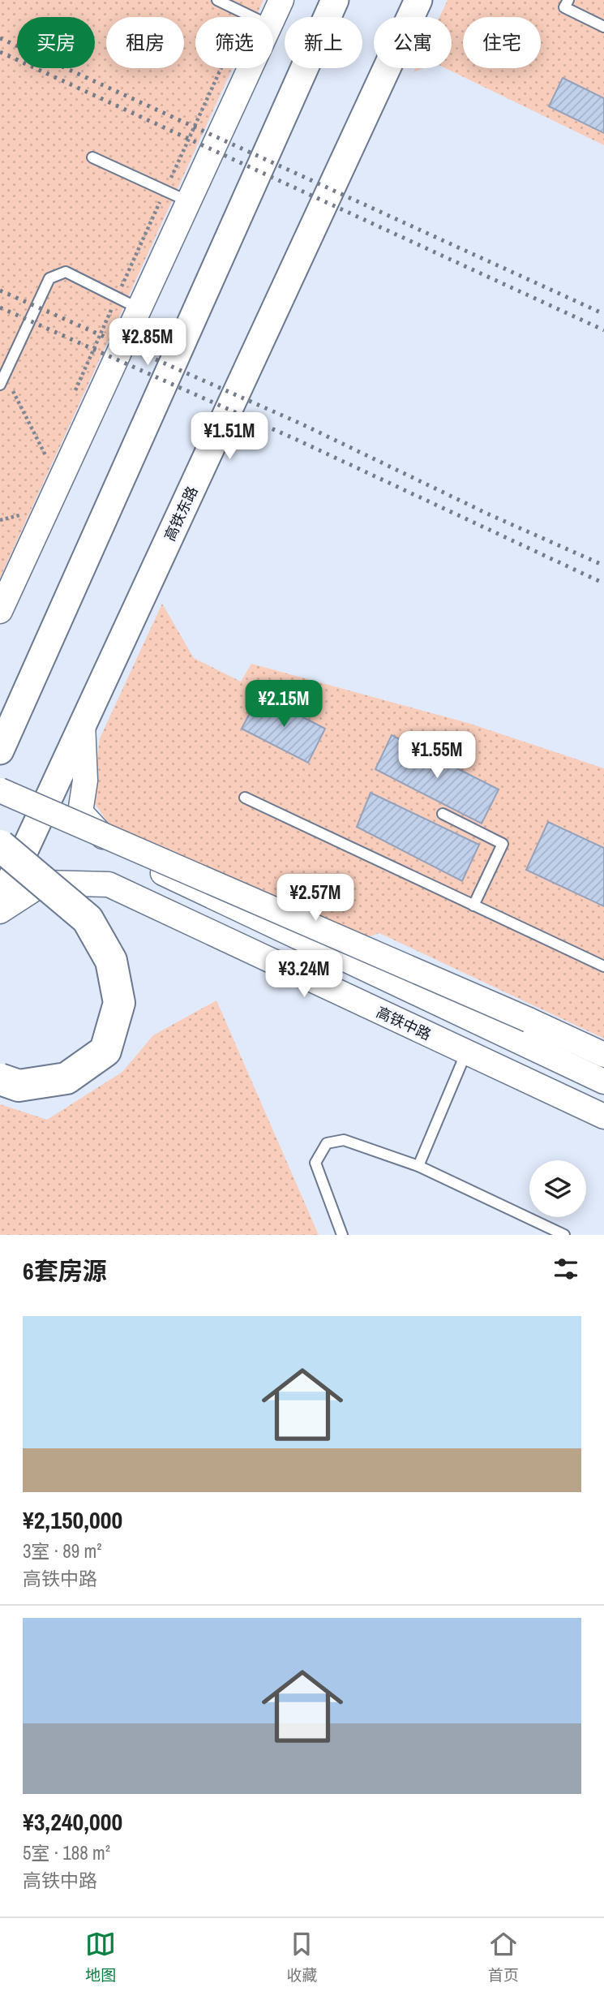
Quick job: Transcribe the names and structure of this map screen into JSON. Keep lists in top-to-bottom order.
{
  "streets": {
    "main road": ["高铁东路"],
    "street": ["高铁中路"]
  },
  "page": {
    "chip": [
      "买房",
      "租房",
      "筛选",
      "新上",
      "公寓",
      "住宅"
    ],
    "price": [
      "¥2.85M",
      "¥1.51M",
      "¥2.15M",
      "¥1.55M",
      "¥2.57M",
      "¥3.24M"
    ],
    "heading": "6套房源",
    "list": [
      {
        "name": "¥2,150,000",
        "note": "3室 · 89 m² · 高铁中路"
      },
      {
        "name": "¥3,240,000",
        "note": "5室 · 188 m² · 高铁中路"
      }
    ],
    "tabs": ["地图", "收藏", "首页"]
  }
}
